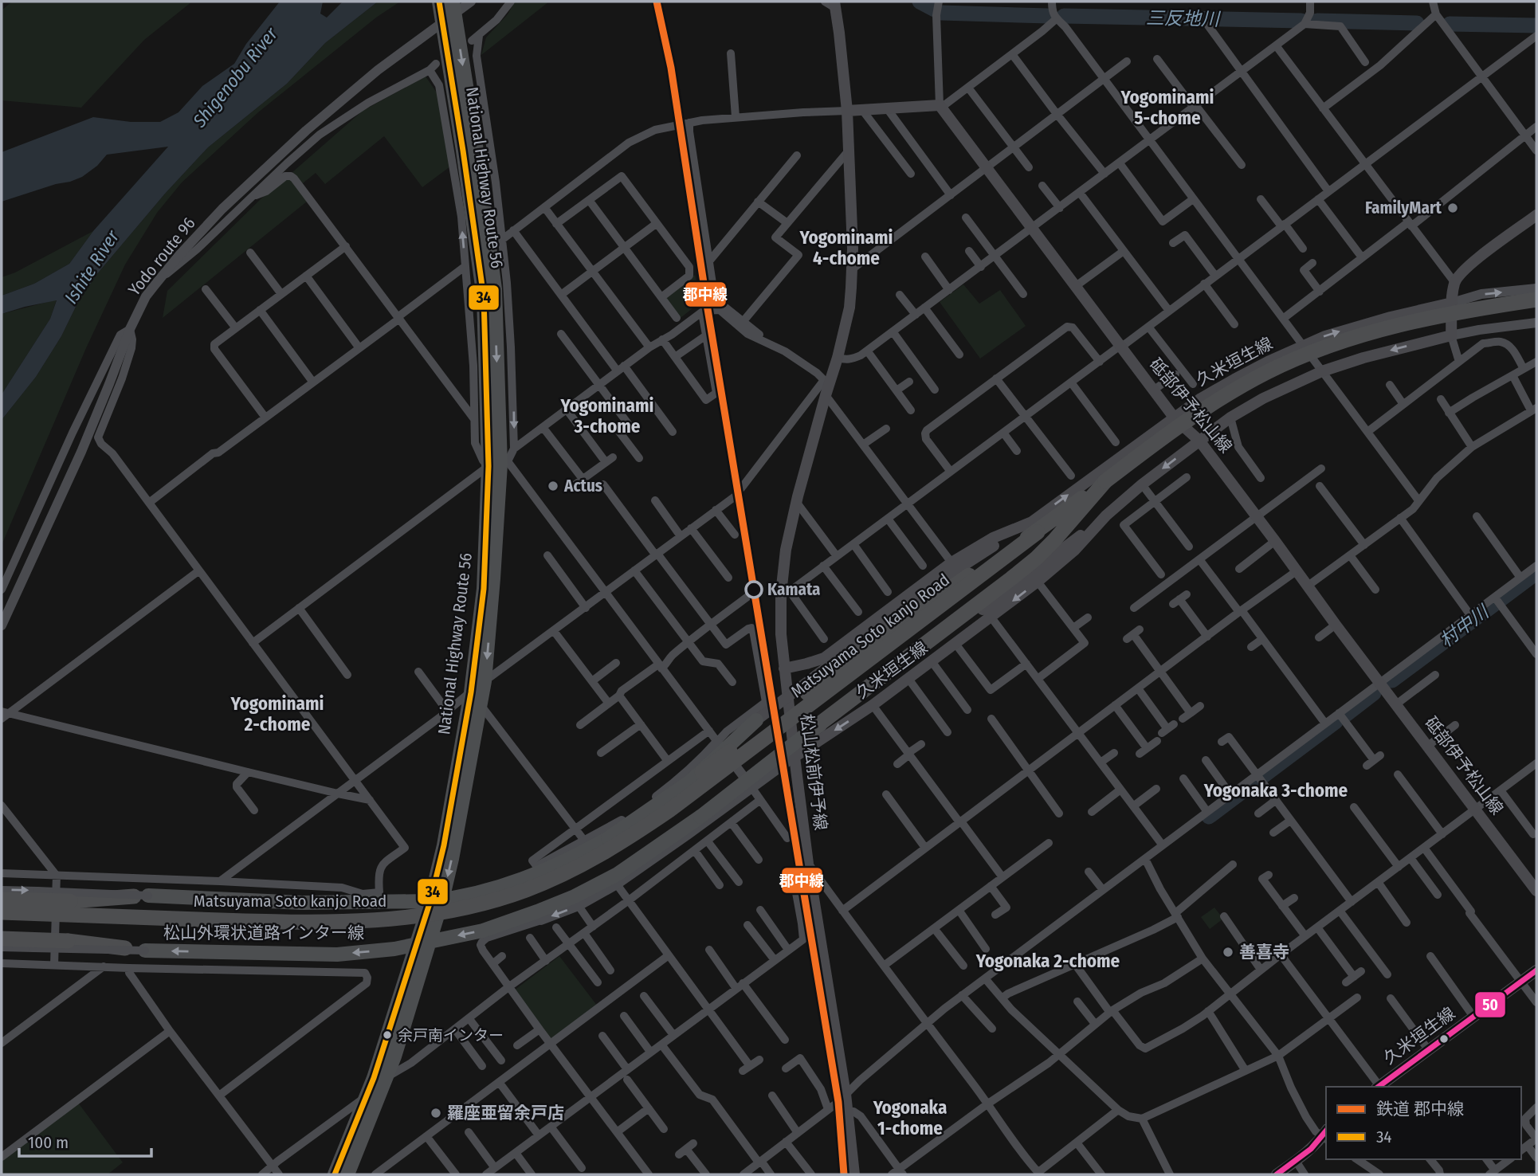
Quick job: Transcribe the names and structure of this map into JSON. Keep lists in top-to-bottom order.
{
  "streets": {
    "highway": ["National Highway Route 56", "Matsuyama Soto kanjo Road", "松山外環状道路インター線"],
    "main road": ["久米垣生線", "砥部伊予松山線", "松山松前伊予線"],
    "street": ["Yodo route 96"]
  },
  "crossings": [
    ["National Highway Route 56", "Yodo route 96"],
    ["National Highway Route 56", "Matsuyama Soto kanjo Road"],
    ["National Highway Route 56", "松山外環状道路インター線"],
    ["久米垣生線", "砥部伊予松山線"],
    ["久米垣生線", "Matsuyama Soto kanjo Road"],
    ["久米垣生線", "松山松前伊予線"],
    ["久米垣生線", "松山外環状道路インター線"],
    ["Matsuyama Soto kanjo Road", "松山外環状道路インター線"]
  ],
  "districts": [
    "Yogominami 5-chome",
    "Yogominami 4-chome",
    "Yogominami 3-chome",
    "Yogominami 2-chome",
    "Yogonaka 3-chome",
    "Yogonaka 2-chome",
    "Yogonaka 1-chome"
  ],
  "water": [
    "三反地川",
    "Shigenobu River",
    "Ishite River",
    "村中川"
  ],
  "places": [
    "FamilyMart",
    "Actus",
    "Kamata",
    "善喜寺",
    "余戸南インター",
    "羅座亜留余戸店"
  ],
  "lines": ["rail line 郡中線", "transit line 34", "transit line 50"],
  "legend": ["鉄道 郡中線", "34"],
  "scale_bar": "100 m"
}
